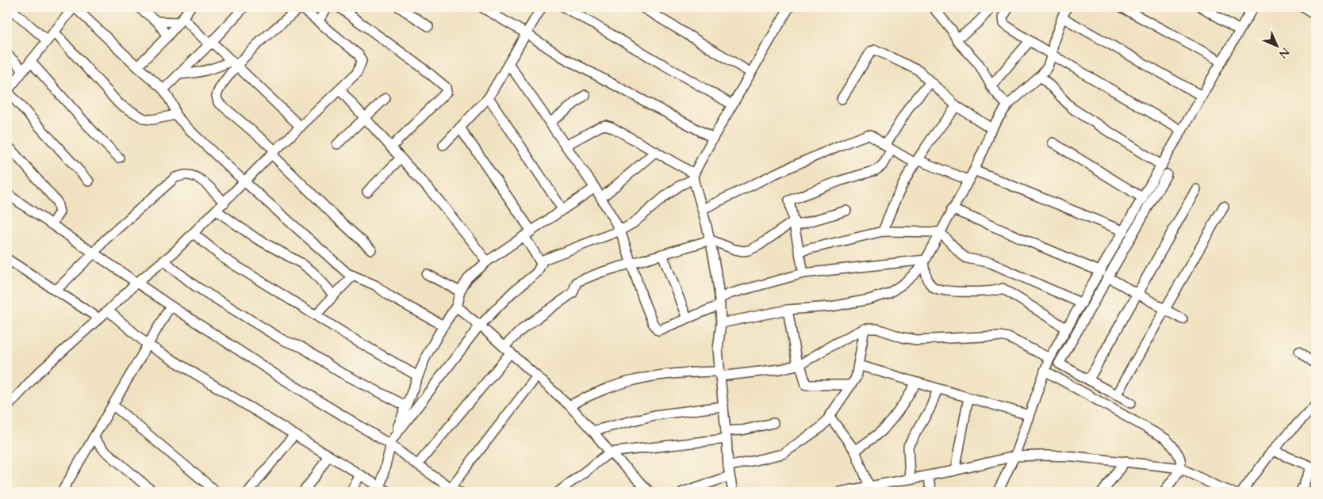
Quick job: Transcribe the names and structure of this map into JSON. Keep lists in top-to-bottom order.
{
  "north": "bottom right"
}
